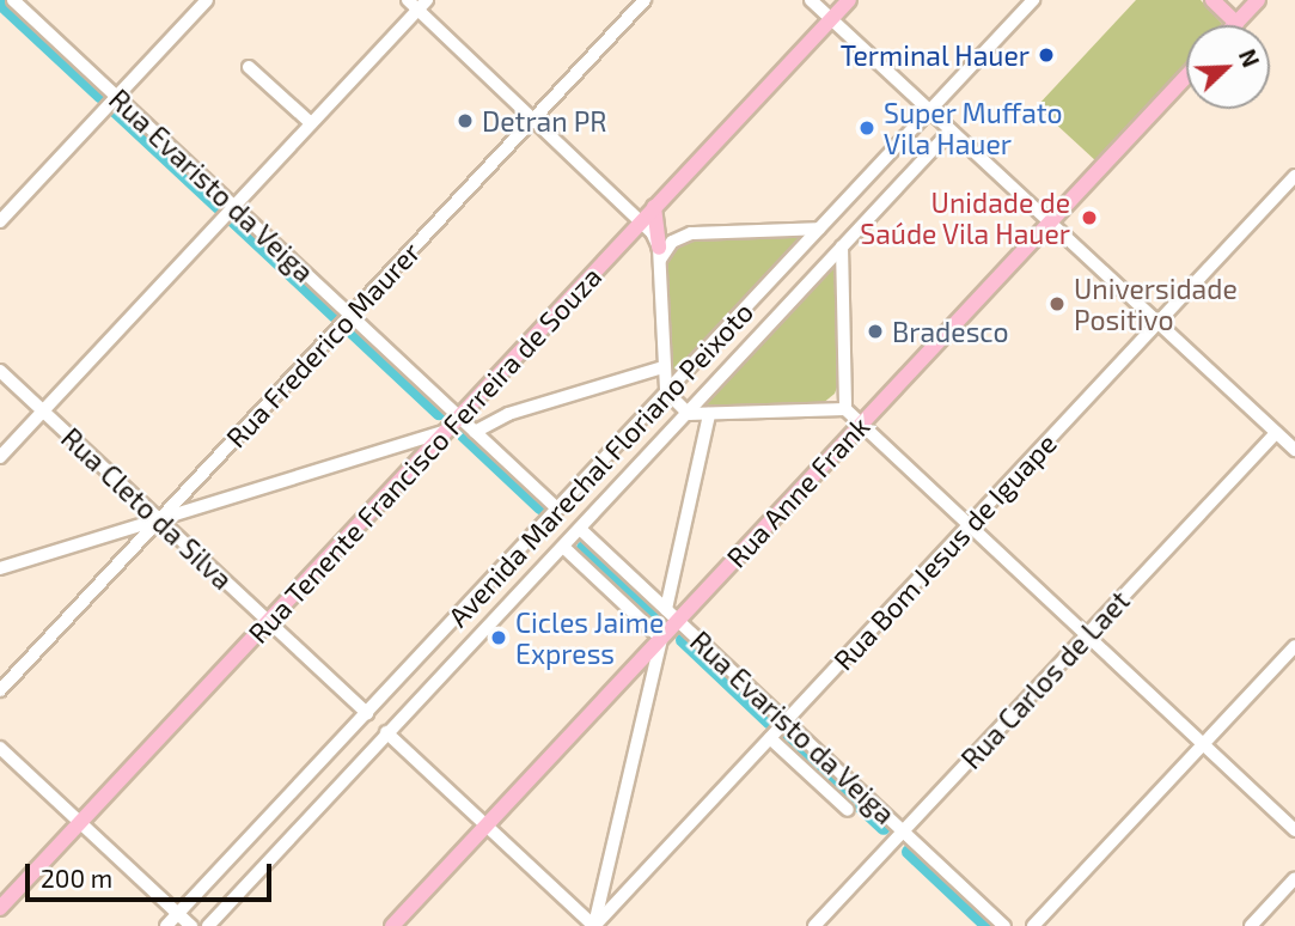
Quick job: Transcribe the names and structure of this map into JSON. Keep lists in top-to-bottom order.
{
  "streets": {
    "main road": ["Rua Tenente Francisco Ferreira de Souza", "Rua Anne Frank"],
    "street": [
      "Rua Evaristo da Veiga",
      "Rua Frederico Maurer",
      "Avenida Marechal Floriano Peixoto",
      "Rua Cleto da Silva",
      "Rua Bom Jesus de Iguape",
      "Rua Carlos de Laet"
    ]
  },
  "crossings": [
    ["Rua Evaristo da Veiga", "Rua Frederico Maurer"],
    ["Rua Evaristo da Veiga", "Rua Tenente Francisco Ferreira de Souza"],
    ["Rua Evaristo da Veiga", "Avenida Marechal Floriano Peixoto"],
    ["Rua Evaristo da Veiga", "Rua Anne Frank"],
    ["Rua Evaristo da Veiga", "Rua Bom Jesus de Iguape"],
    ["Rua Evaristo da Veiga", "Rua Carlos de Laet"],
    ["Rua Frederico Maurer", "Rua Cleto da Silva"],
    ["Rua Tenente Francisco Ferreira de Souza", "Rua Cleto da Silva"],
    ["Avenida Marechal Floriano Peixoto", "Rua Cleto da Silva"]
  ],
  "places": [
    "Terminal Hauer",
    "Detran PR",
    "Super Muffato Vila Hauer",
    "Unidade de Saúde Vila Hauer",
    "Universidade Positivo",
    "Bradesco",
    "Cicles Jaime Express"
  ],
  "scale_bar": "200 m",
  "north": "top right"
}
